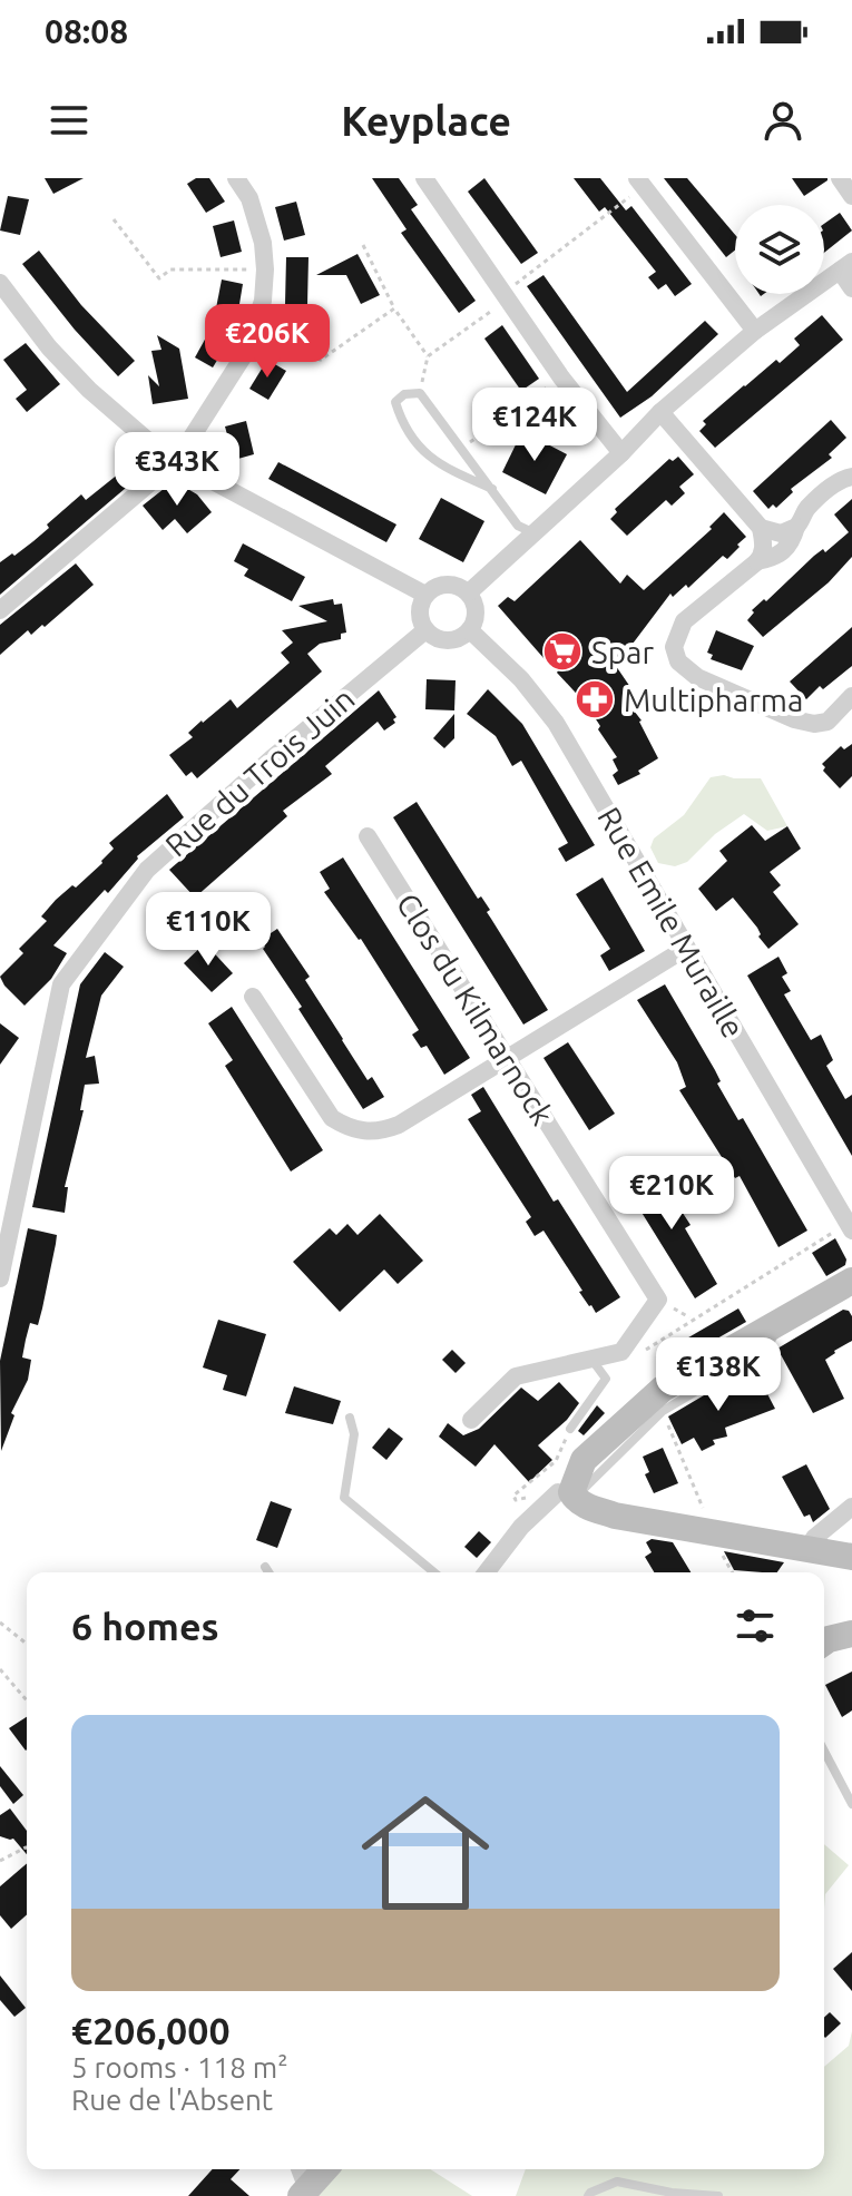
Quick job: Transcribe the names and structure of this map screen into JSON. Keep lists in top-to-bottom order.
{
  "streets": {
    "street": ["Rue du Trois Juin", "Rue Emile Muraille", "Clos du Kilmarnock"]
  },
  "crossings": [
    ["Rue du Trois Juin", "Rue Emile Muraille"]
  ],
  "places": {
    "supermarket": ["Spar"],
    "pharmacy": ["Multipharma"]
  },
  "page": {
    "status": "08:08",
    "header": "Keyplace",
    "price": [
      "€206K",
      "€124K",
      "€343K",
      "€110K",
      "€210K",
      "€138K"
    ],
    "heading": "6 homes",
    "list": [
      {
        "name": "€206,000",
        "note": "5 rooms · 118 m² · Rue de l'Absent"
      }
    ]
  }
}
